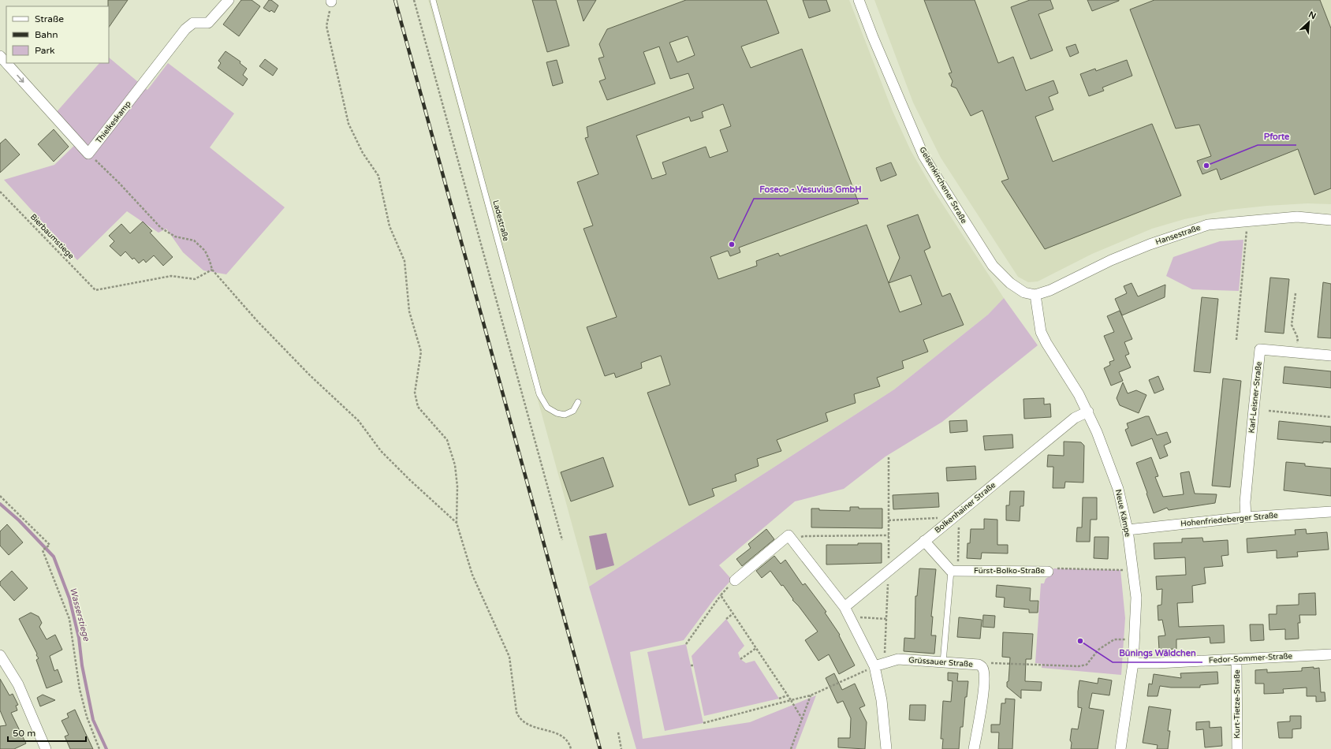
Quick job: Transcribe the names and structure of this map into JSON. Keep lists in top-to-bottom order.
{
  "streets": {
    "street": [
      "Thielkeskamp",
      "Gelsenkirchener Straße",
      "Hansestraße",
      "Karl-Leisner-Straße",
      "Bolkenhainer Straße",
      "Neue Kämpe",
      "Hohenfriedeberger Straße",
      "Fürst-Bolko-Straße",
      "Fedor-Sommer-Straße",
      "Grüssauer Straße",
      "Kurt-Tietze-Straße"
    ],
    "lane": ["Ladestraße"],
    "path": ["Bierbaumstiege"]
  },
  "crossings": [
    ["Gelsenkirchener Straße", "Hansestraße"],
    ["Gelsenkirchener Straße", "Neue Kämpe"],
    ["Hansestraße", "Neue Kämpe"],
    ["Karl-Leisner-Straße", "Hohenfriedeberger Straße"],
    ["Bolkenhainer Straße", "Neue Kämpe"],
    ["Neue Kämpe", "Hohenfriedeberger Straße"],
    ["Neue Kämpe", "Fedor-Sommer-Straße"],
    ["Fedor-Sommer-Straße", "Kurt-Tietze-Straße"]
  ],
  "water": ["Wasserstiege"],
  "places": ["Pforte", "Foseco - Vesuvius GmbH", "Bünings Wäldchen"],
  "legend": ["Straße", "Bahn", "Park"],
  "scale_bar": "50 m",
  "north": "top right"
}
